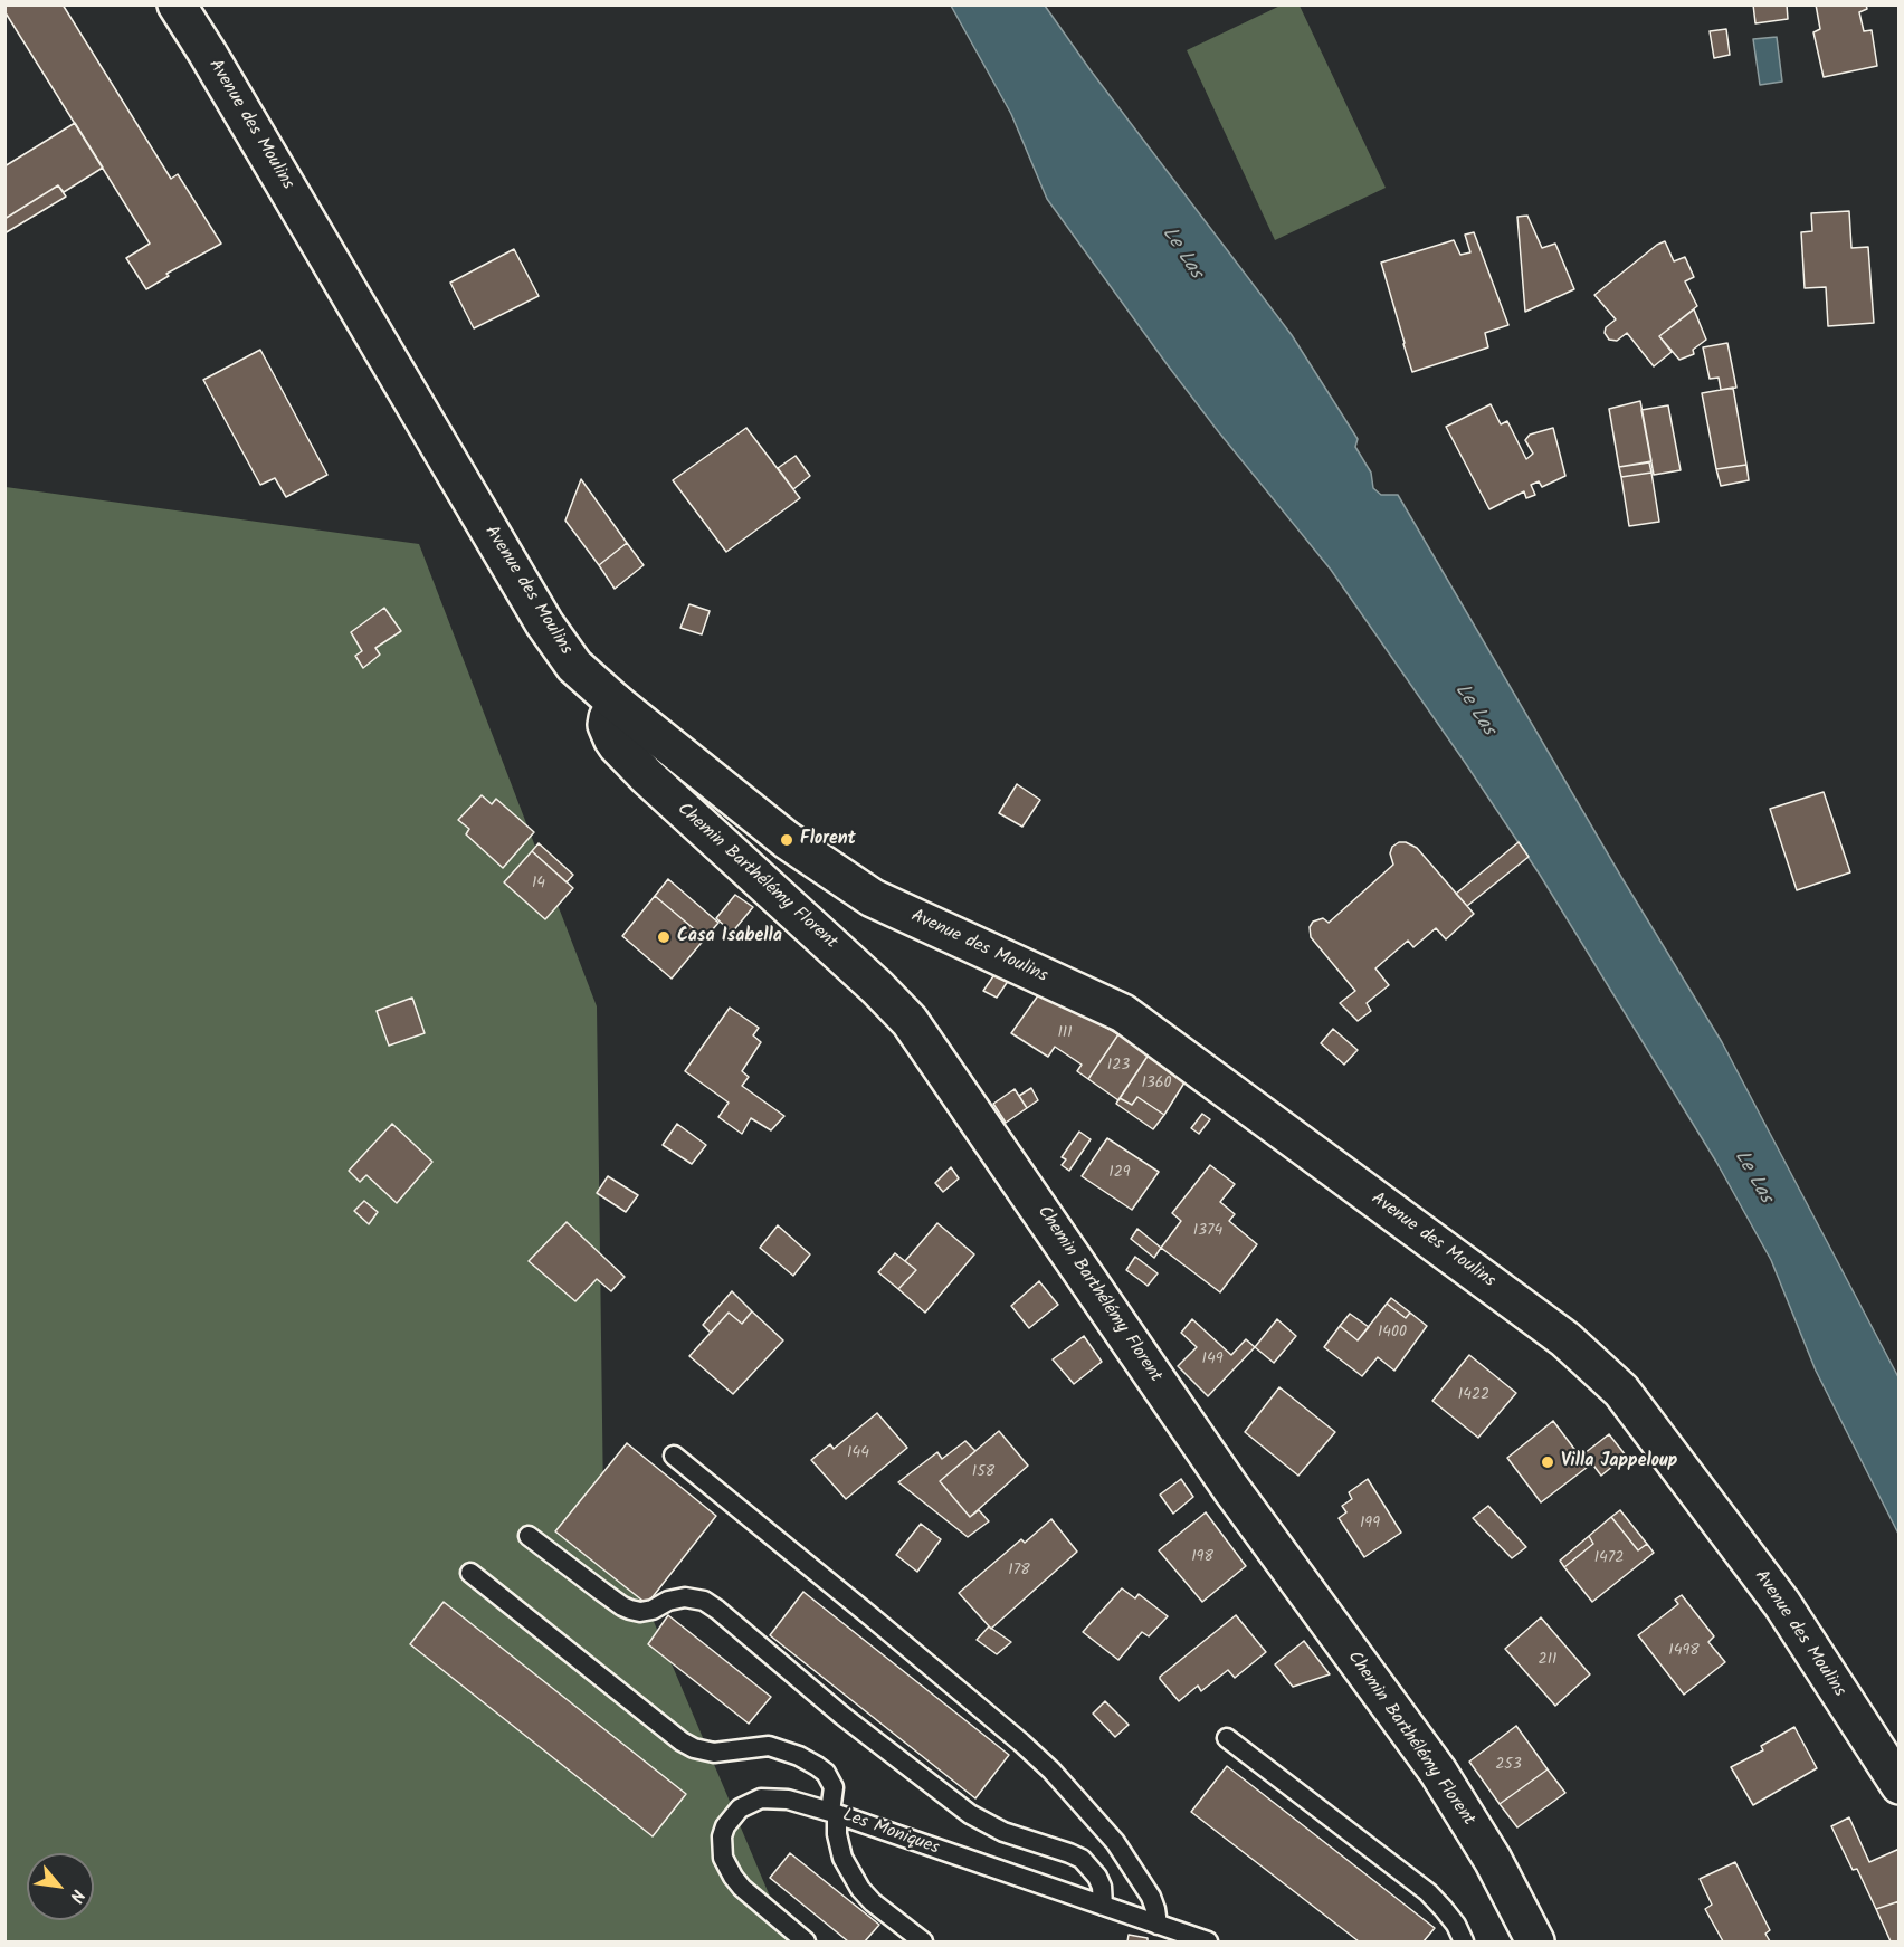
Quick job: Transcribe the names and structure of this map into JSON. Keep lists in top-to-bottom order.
{
  "streets": {
    "main road": ["Avenue des Moulins", "Chemin Barthélémy Florent"],
    "lane": ["Les Moniques"]
  },
  "crossings": [
    ["Avenue des Moulins", "Chemin Barthélémy Florent"]
  ],
  "water": ["Le Las"],
  "places": ["Florent", "Casa Isabella", "Villa Jappeloup"],
  "house_numbers": [
    "14",
    "111",
    "123",
    "1360",
    "129",
    "1374",
    "1400",
    "149",
    "1422",
    "144",
    "158",
    "199",
    "198",
    "1472",
    "178",
    "1498",
    "211",
    "253"
  ],
  "north": "bottom right"
}
